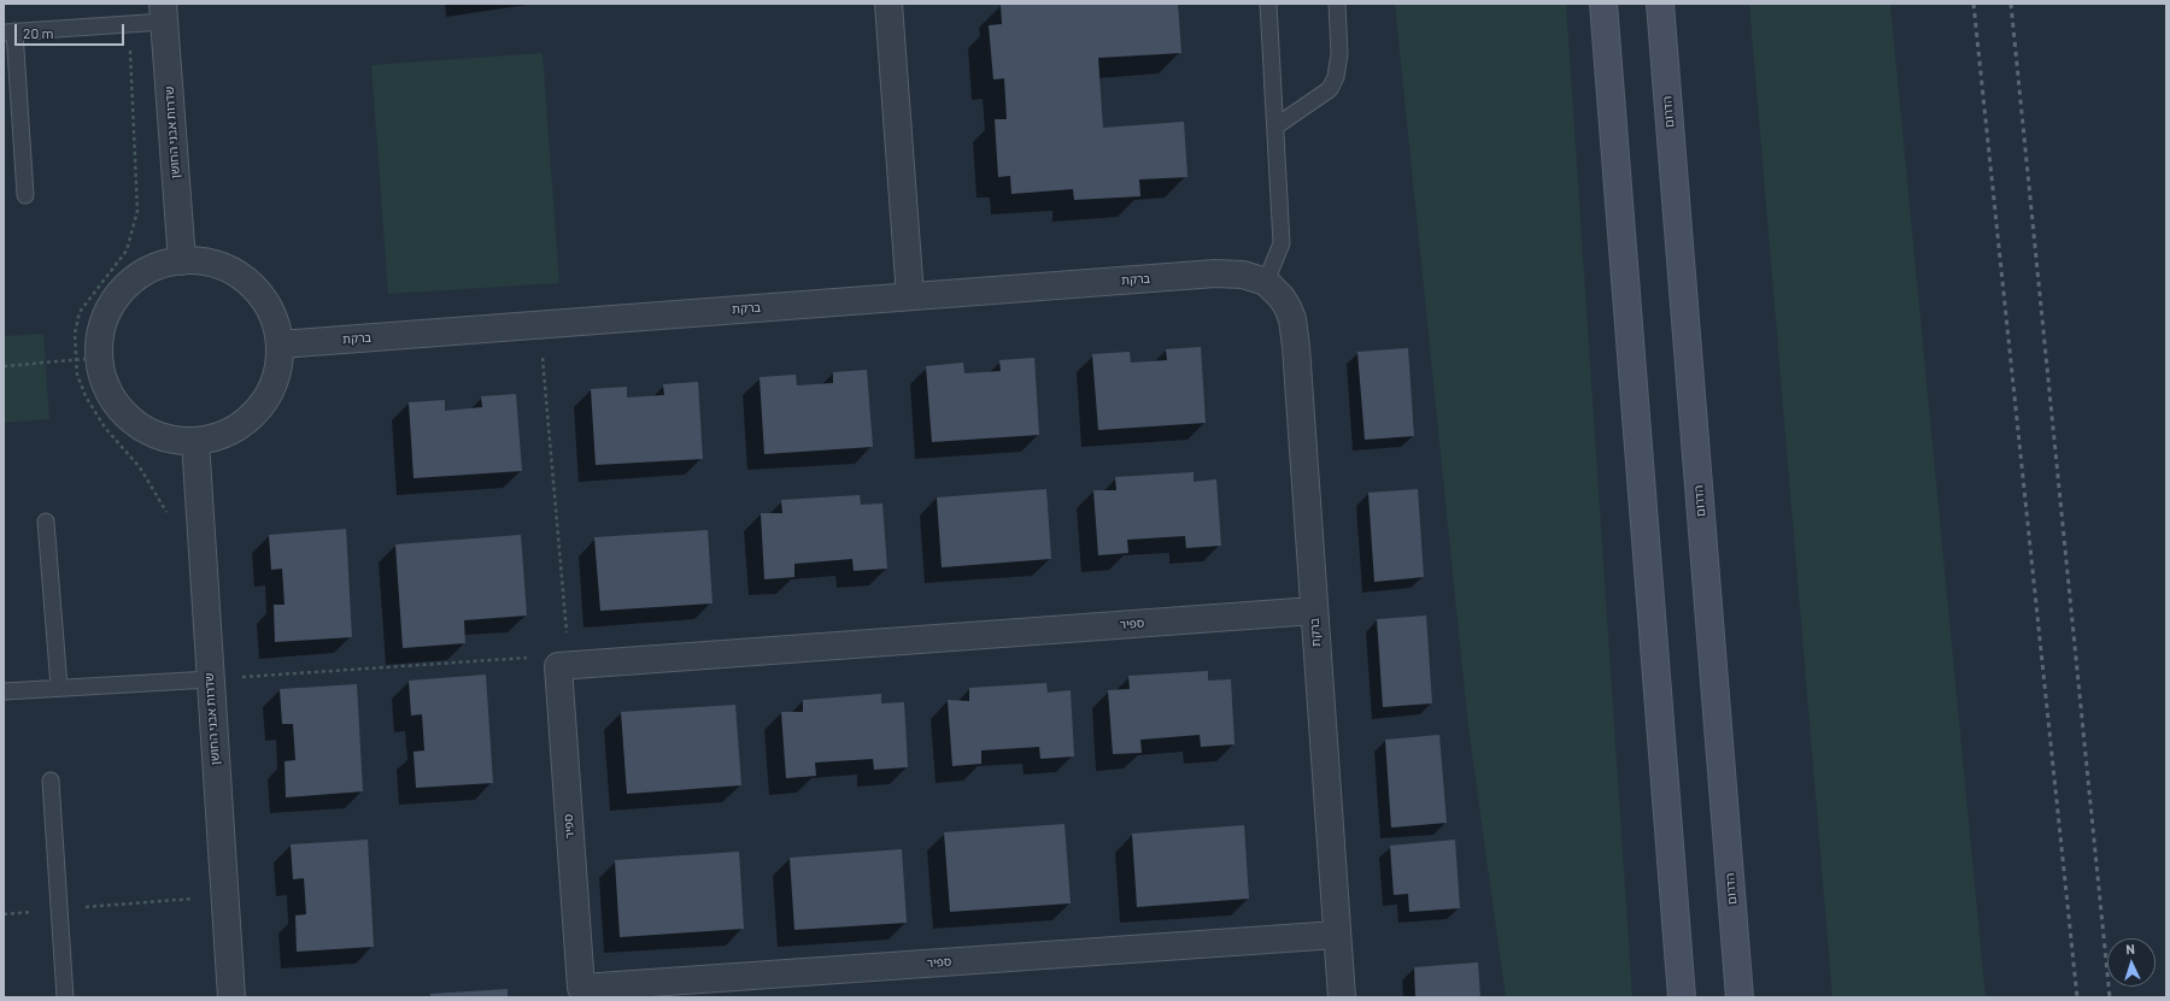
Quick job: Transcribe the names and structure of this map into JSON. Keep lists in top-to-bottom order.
{
  "streets": {
    "main road": ["הדרום"],
    "street": ["שדרות אבני החושן", "ברקת", "ספיר"]
  },
  "crossings": [
    ["ברקת", "ספיר"]
  ],
  "scale_bar": "20 m",
  "north": "top"
}
